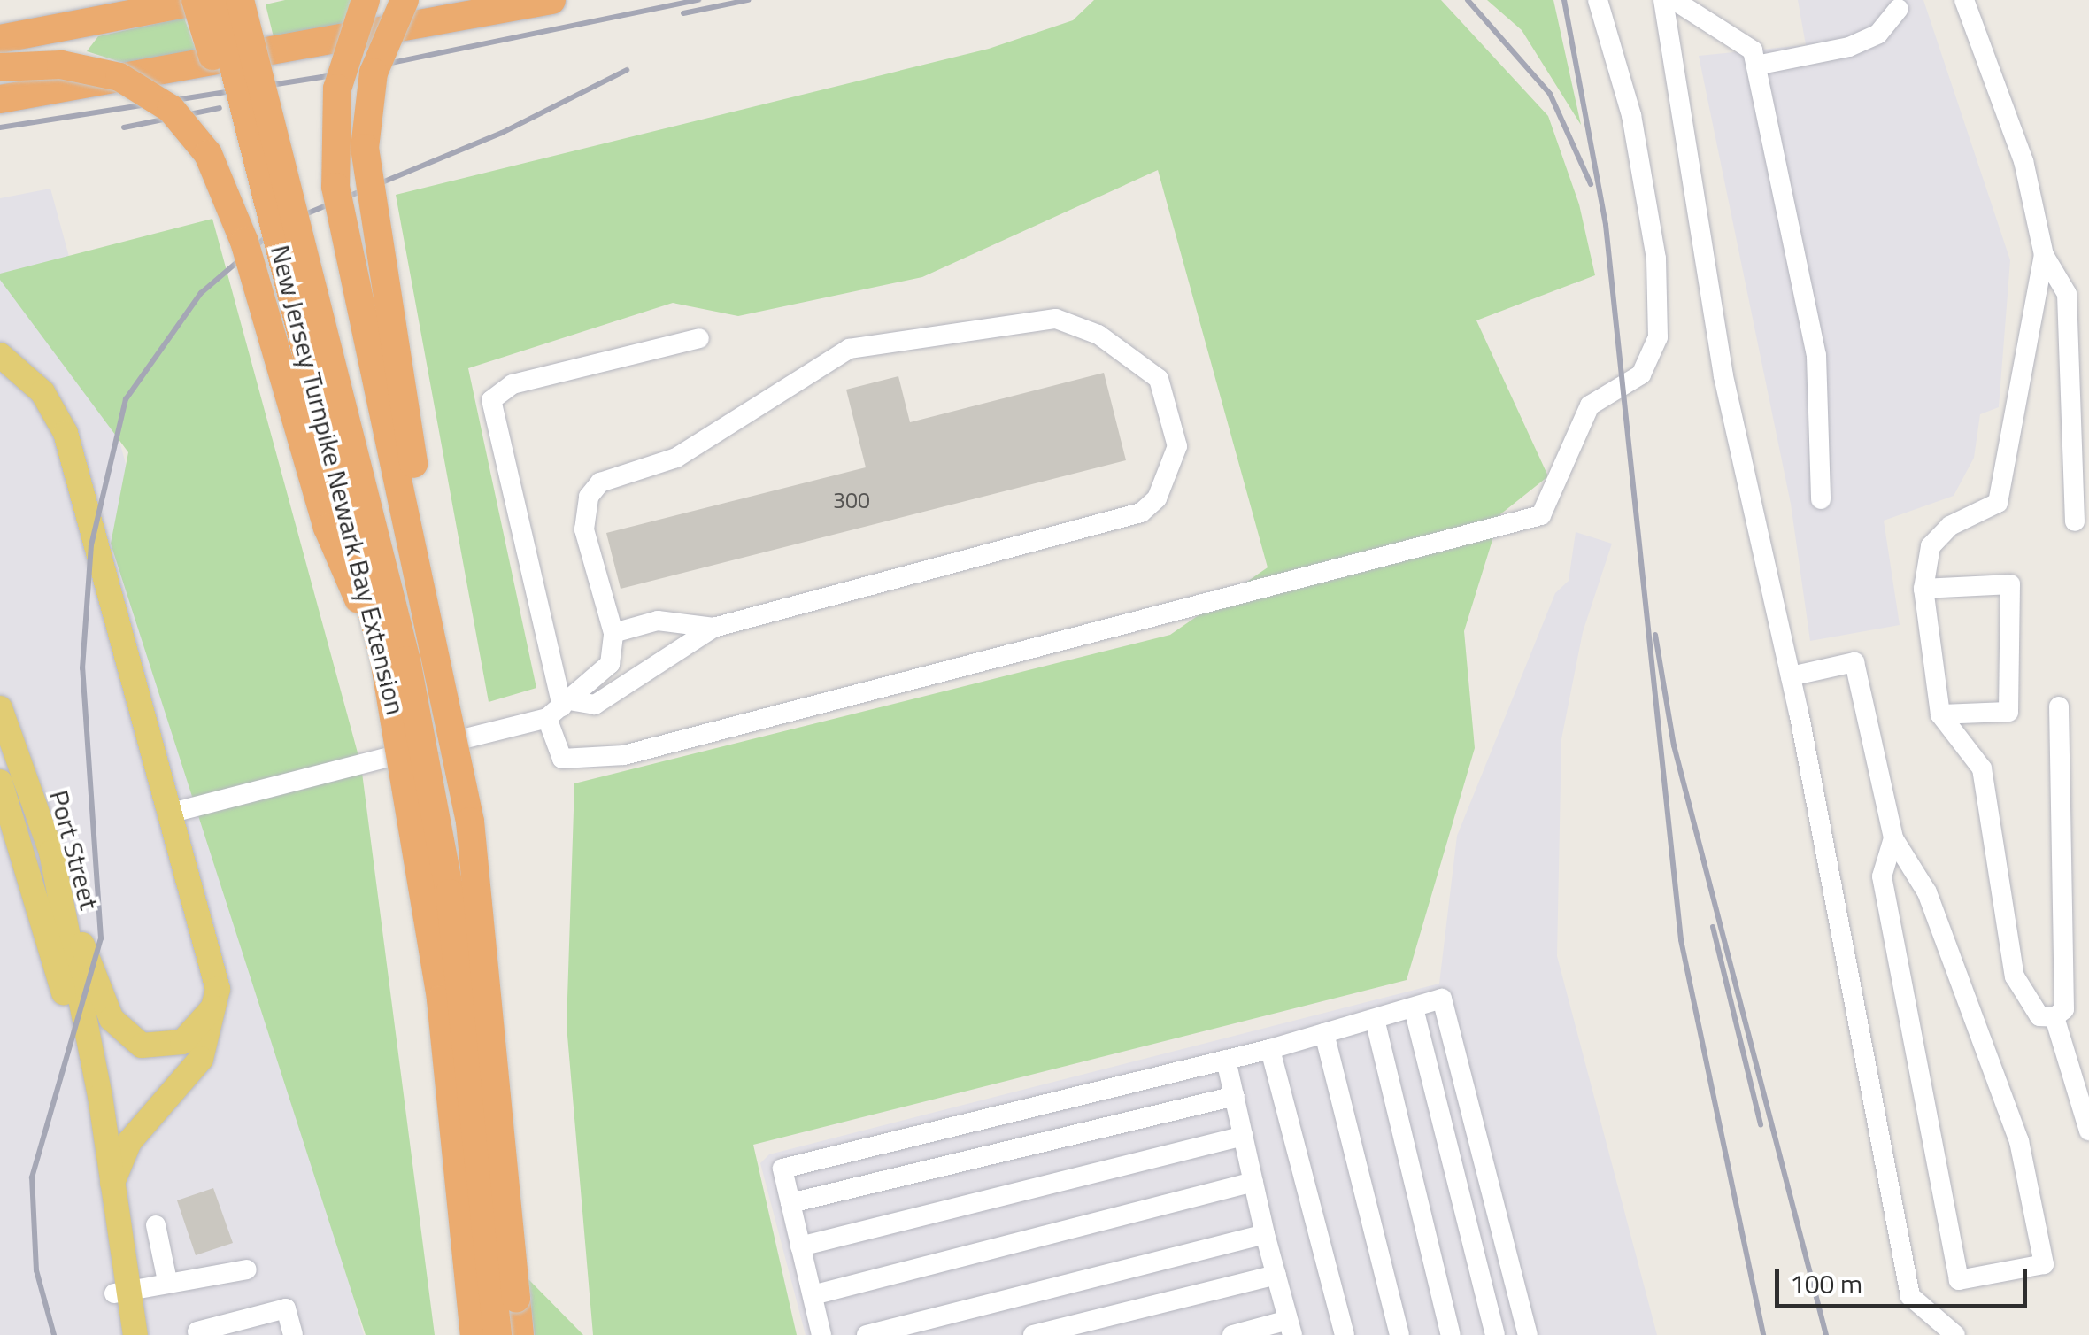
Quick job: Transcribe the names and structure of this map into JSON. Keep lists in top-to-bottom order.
{
  "streets": {
    "highway": ["New Jersey Turnpike Newark Bay Extension"],
    "main road": ["Port Street"]
  },
  "house_numbers": ["300"],
  "scale_bar": "100 m"
}
